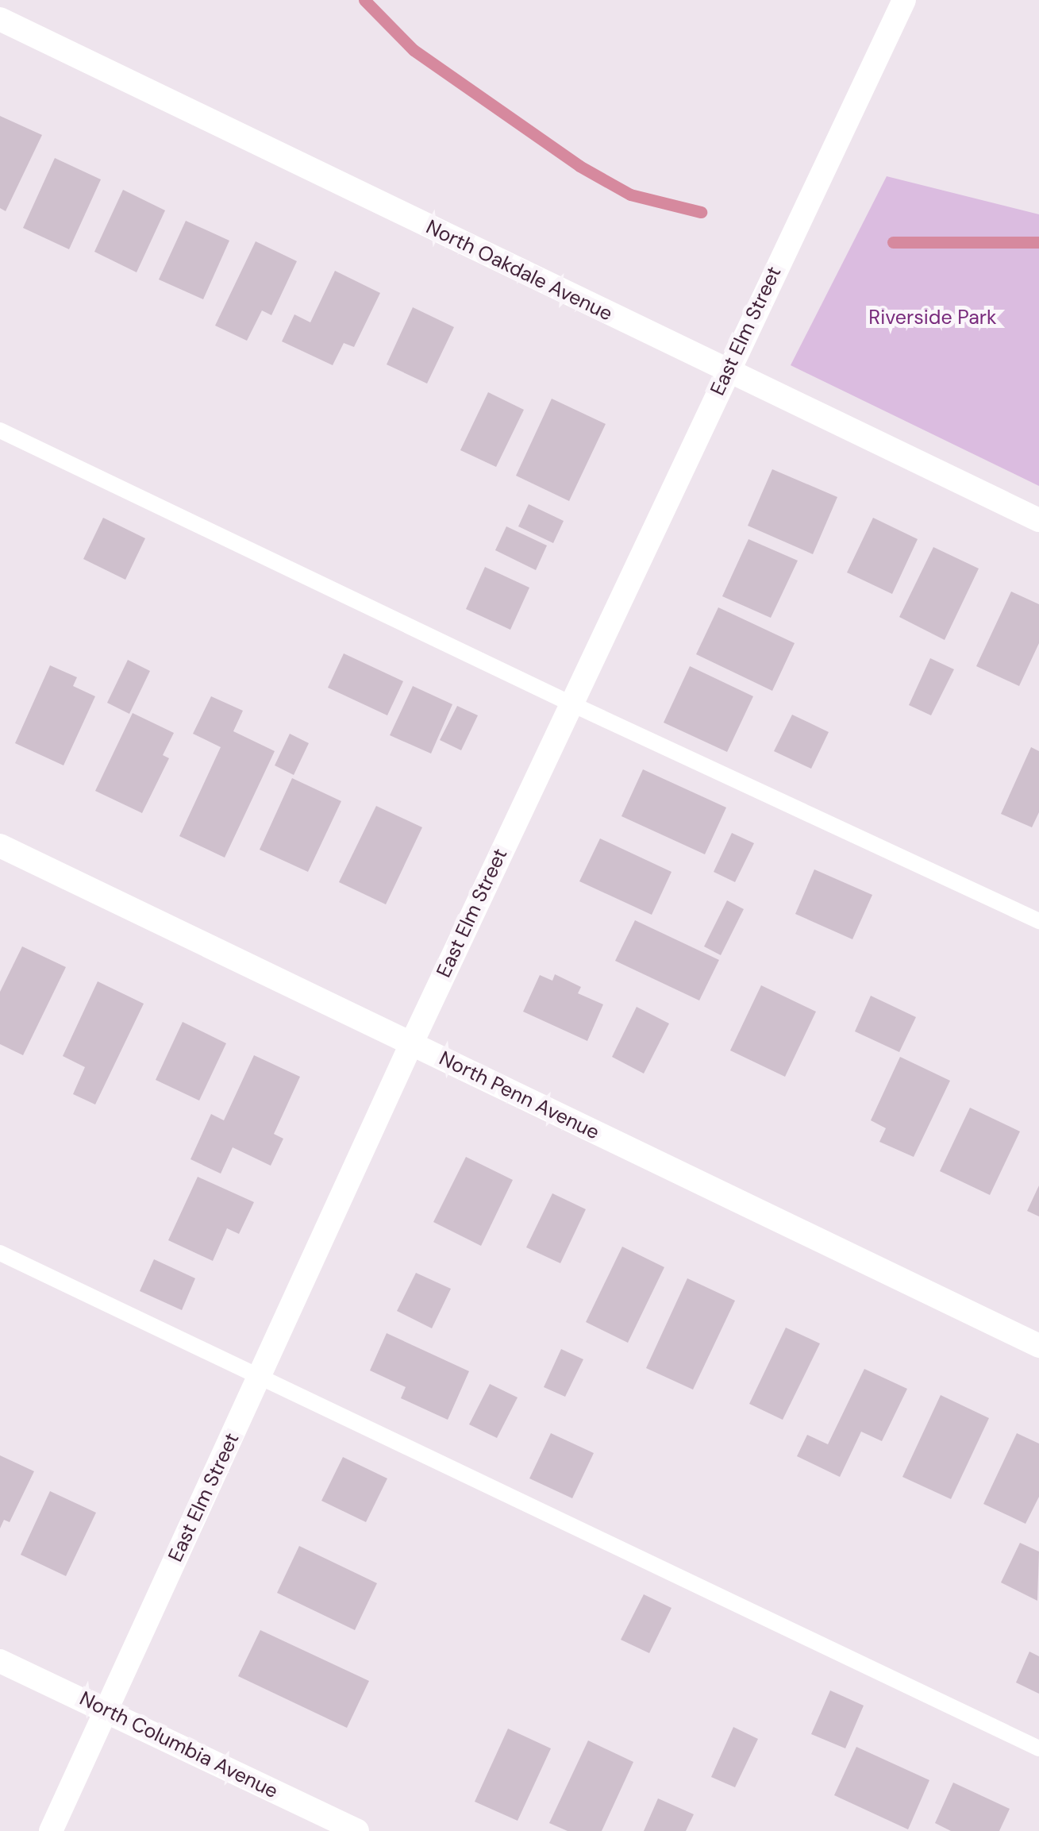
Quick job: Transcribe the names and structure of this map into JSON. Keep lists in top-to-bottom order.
{
  "streets": {
    "street": [
      "North Oakdale Avenue",
      "East Elm Street",
      "North Penn Avenue",
      "North Columbia Avenue"
    ]
  },
  "crossings": [
    ["North Oakdale Avenue", "East Elm Street"],
    ["East Elm Street", "North Penn Avenue"],
    ["East Elm Street", "North Columbia Avenue"]
  ],
  "parks": ["Riverside Park"]
}
